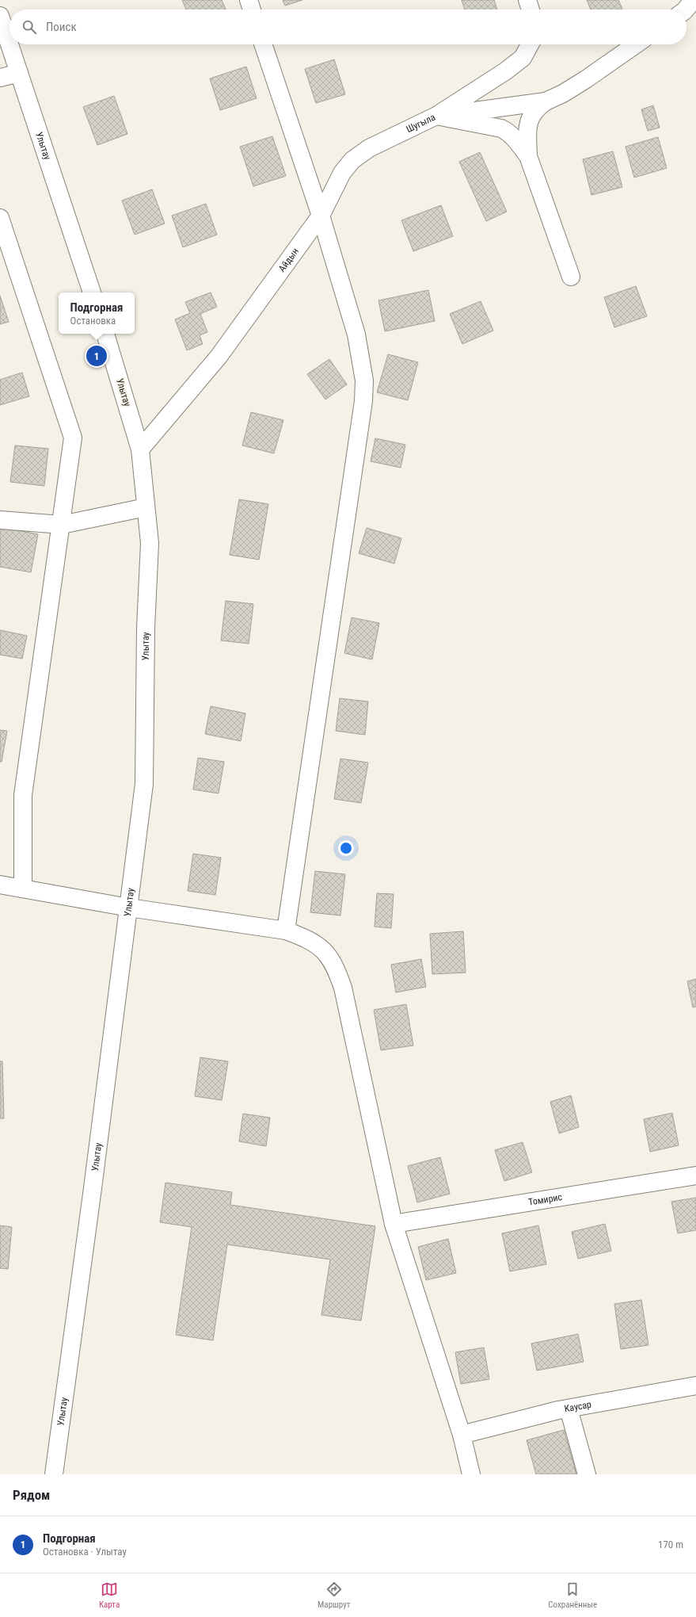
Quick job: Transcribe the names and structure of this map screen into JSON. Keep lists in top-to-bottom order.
{
  "streets": {
    "street": [
      "Шугыла",
      "Улытау",
      "Айдын",
      "Томирис",
      "Каусар"
    ]
  },
  "crossings": [
    ["Шугыла", "Айдын"],
    ["Улытау", "Айдын"]
  ],
  "page": {
    "search": "Поиск",
    "popup": ["Подгорная", "Остановка"],
    "pins": "1",
    "heading": "Рядом",
    "list": [
      {
        "mark": "1",
        "name": "Подгорная",
        "note": "Остановка · Улытау",
        "value": "170 m"
      }
    ],
    "nav": ["Карта", "Маршрут", "Сохранённые"]
  }
}
